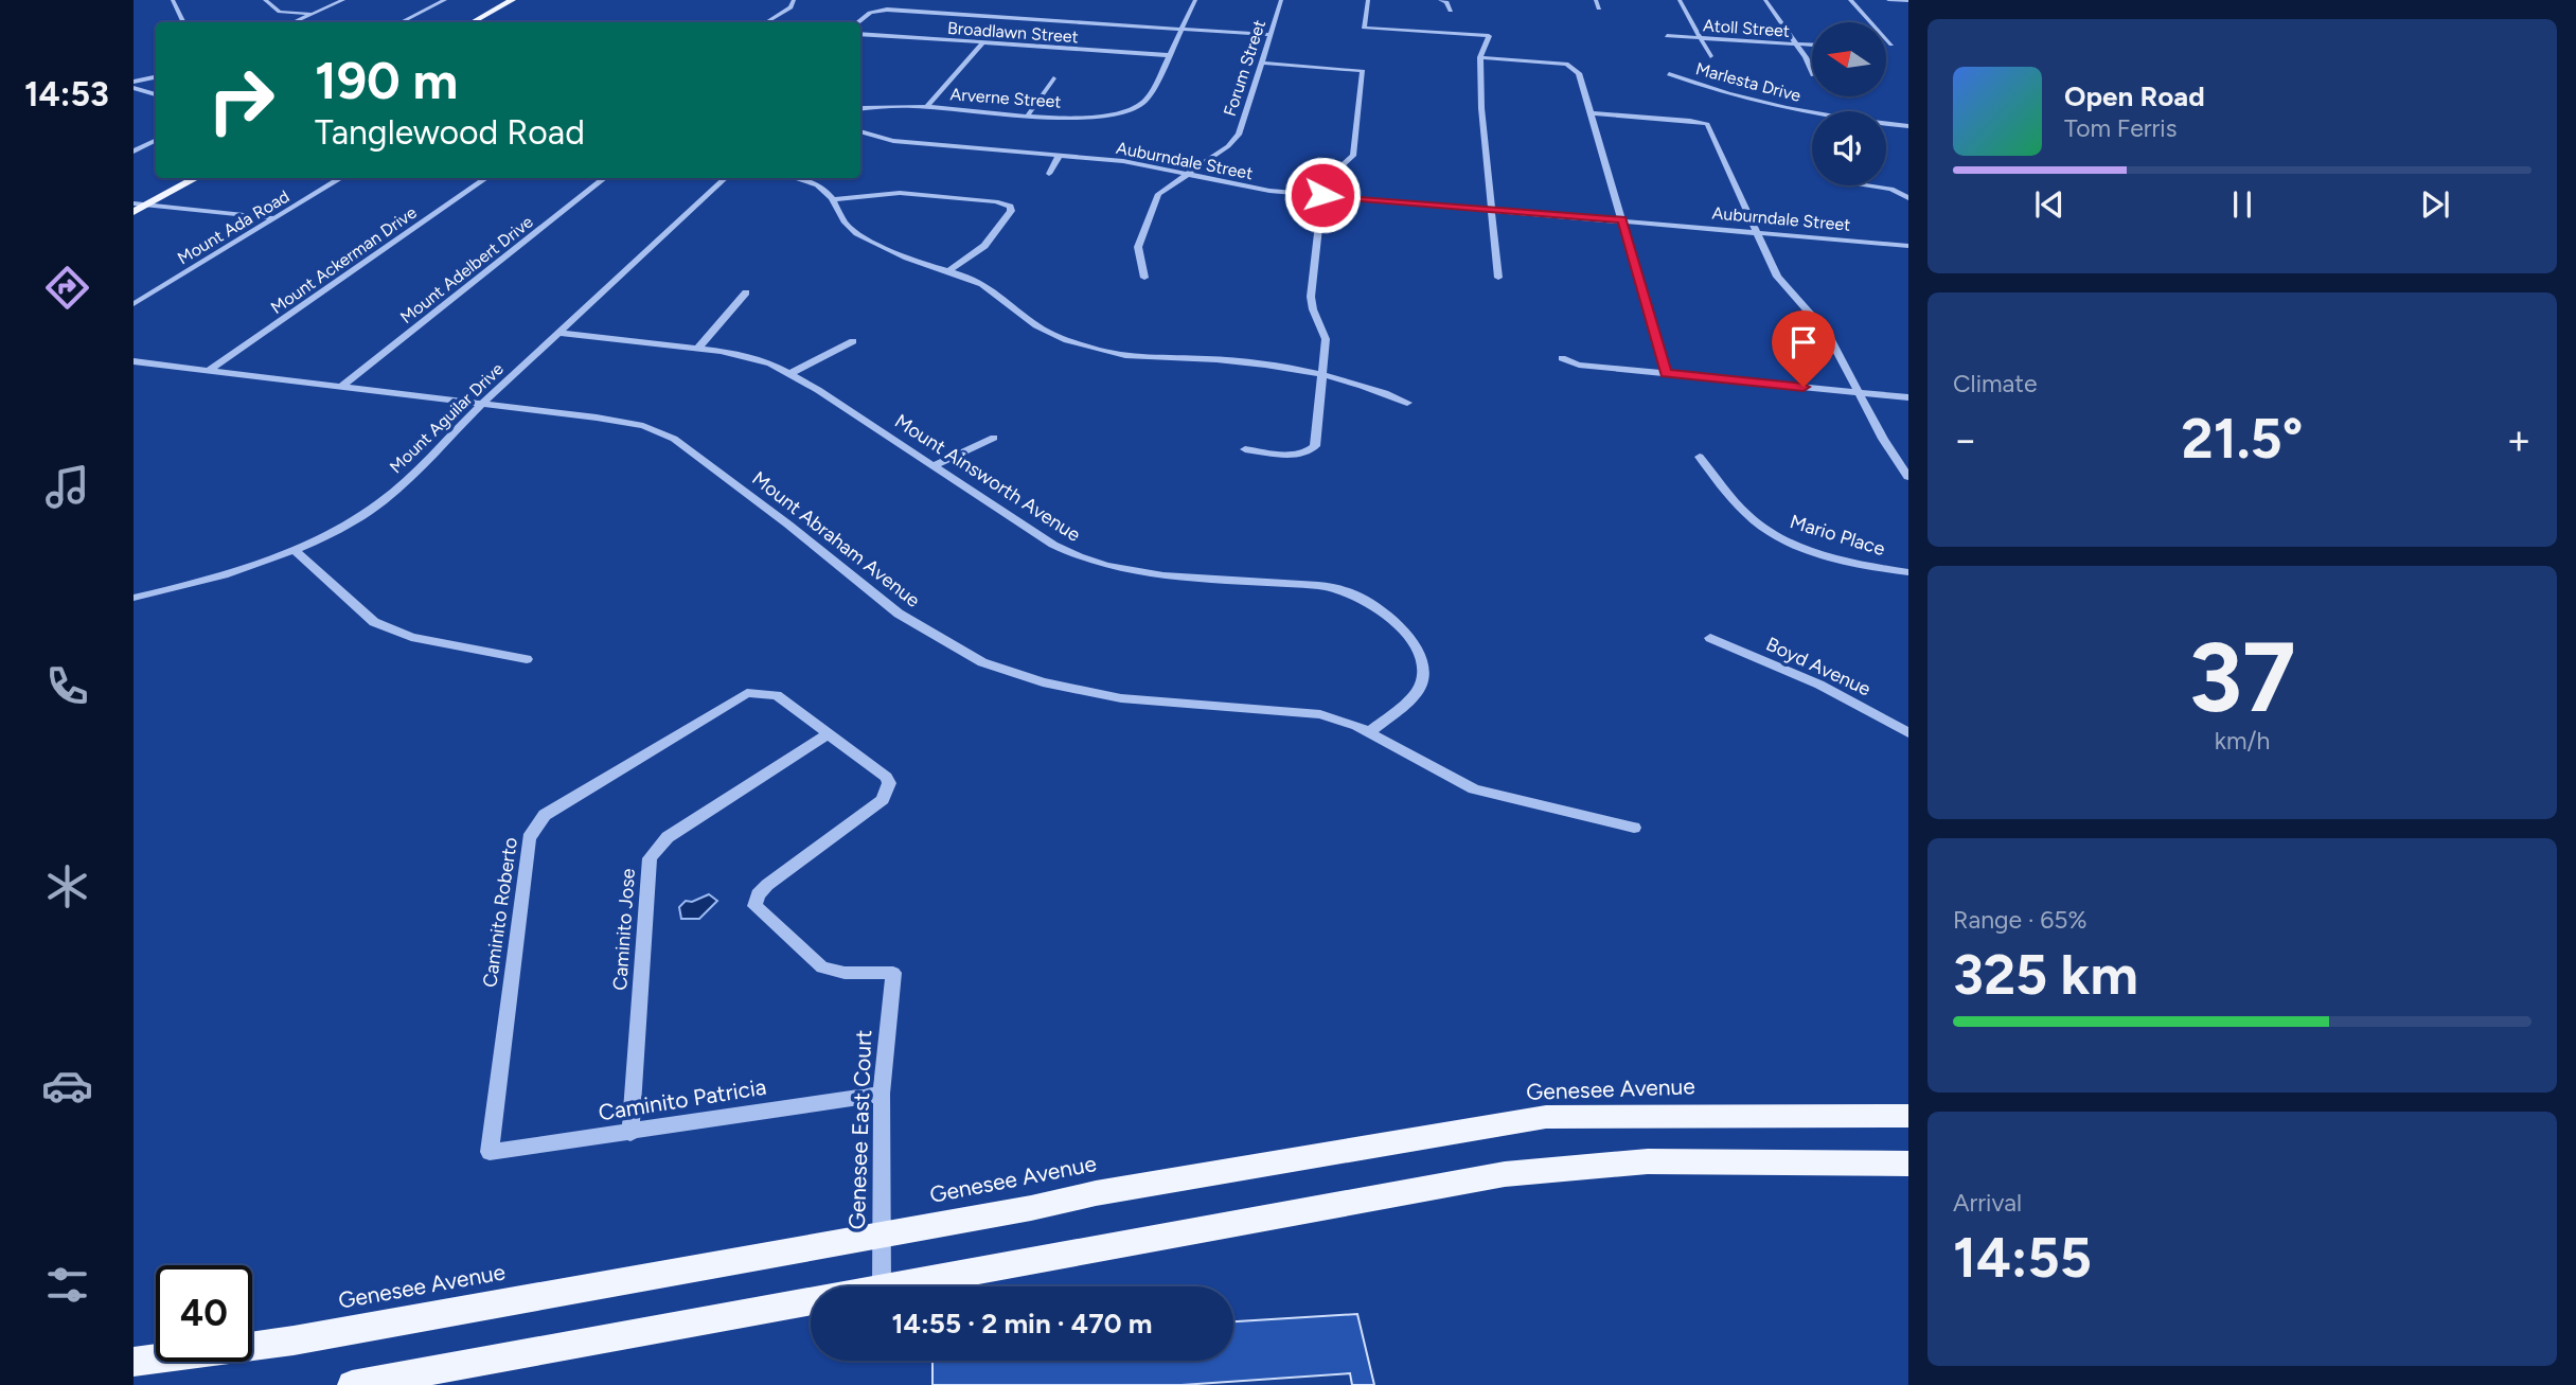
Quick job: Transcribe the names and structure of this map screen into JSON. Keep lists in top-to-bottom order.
{
  "streets": {
    "main road": ["Genesee Avenue"],
    "street": [
      "Atoll Street",
      "Broadlawn Street",
      "Forum Street",
      "Marlesta Drive",
      "Arverne Street",
      "Auburndale Street",
      "Mount Ada Road",
      "Mount Ackerman Drive",
      "Mount Adelbert Drive",
      "Mount Aguilar Drive",
      "Mount Ainsworth Avenue",
      "Mario Place",
      "Mount Abraham Avenue",
      "Boyd Avenue",
      "Caminito Roberto",
      "Caminito Jose",
      "Caminito Patricia",
      "Genesee East Court"
    ]
  },
  "crossings": [
    ["Forum Street", "Auburndale Street"],
    ["Mount Ackerman Drive", "Mount Abraham Avenue"],
    ["Mount Adelbert Drive", "Mount Abraham Avenue"],
    ["Mount Aguilar Drive", "Mount Ainsworth Avenue"],
    ["Mount Aguilar Drive", "Mount Abraham Avenue"],
    ["Mount Ainsworth Avenue", "Mount Abraham Avenue"],
    ["Caminito Roberto", "Caminito Jose"],
    ["Caminito Roberto", "Caminito Patricia"],
    ["Caminito Roberto", "Genesee East Court"],
    ["Caminito Jose", "Caminito Patricia"],
    ["Caminito Jose", "Genesee East Court"],
    ["Genesee Avenue", "Genesee East Court"],
    ["Caminito Patricia", "Genesee East Court"]
  ],
  "north": "left",
  "page": {
    "tabs": "14:53",
    "turn": ["190 m", "Tanglewood Road"],
    "song": ["Open Road", "Tom Ferris"],
    "tile": [
      "Climate",
      ["37", "km/h"],
      ["Range · 65%", "325 km"],
      ["Arrival", "14:55"]
    ],
    "heat": ["−", "21.5°", "+"],
    "limit": "40",
    "trip": "14:55 · 2 min · 470 m"
  }
}
